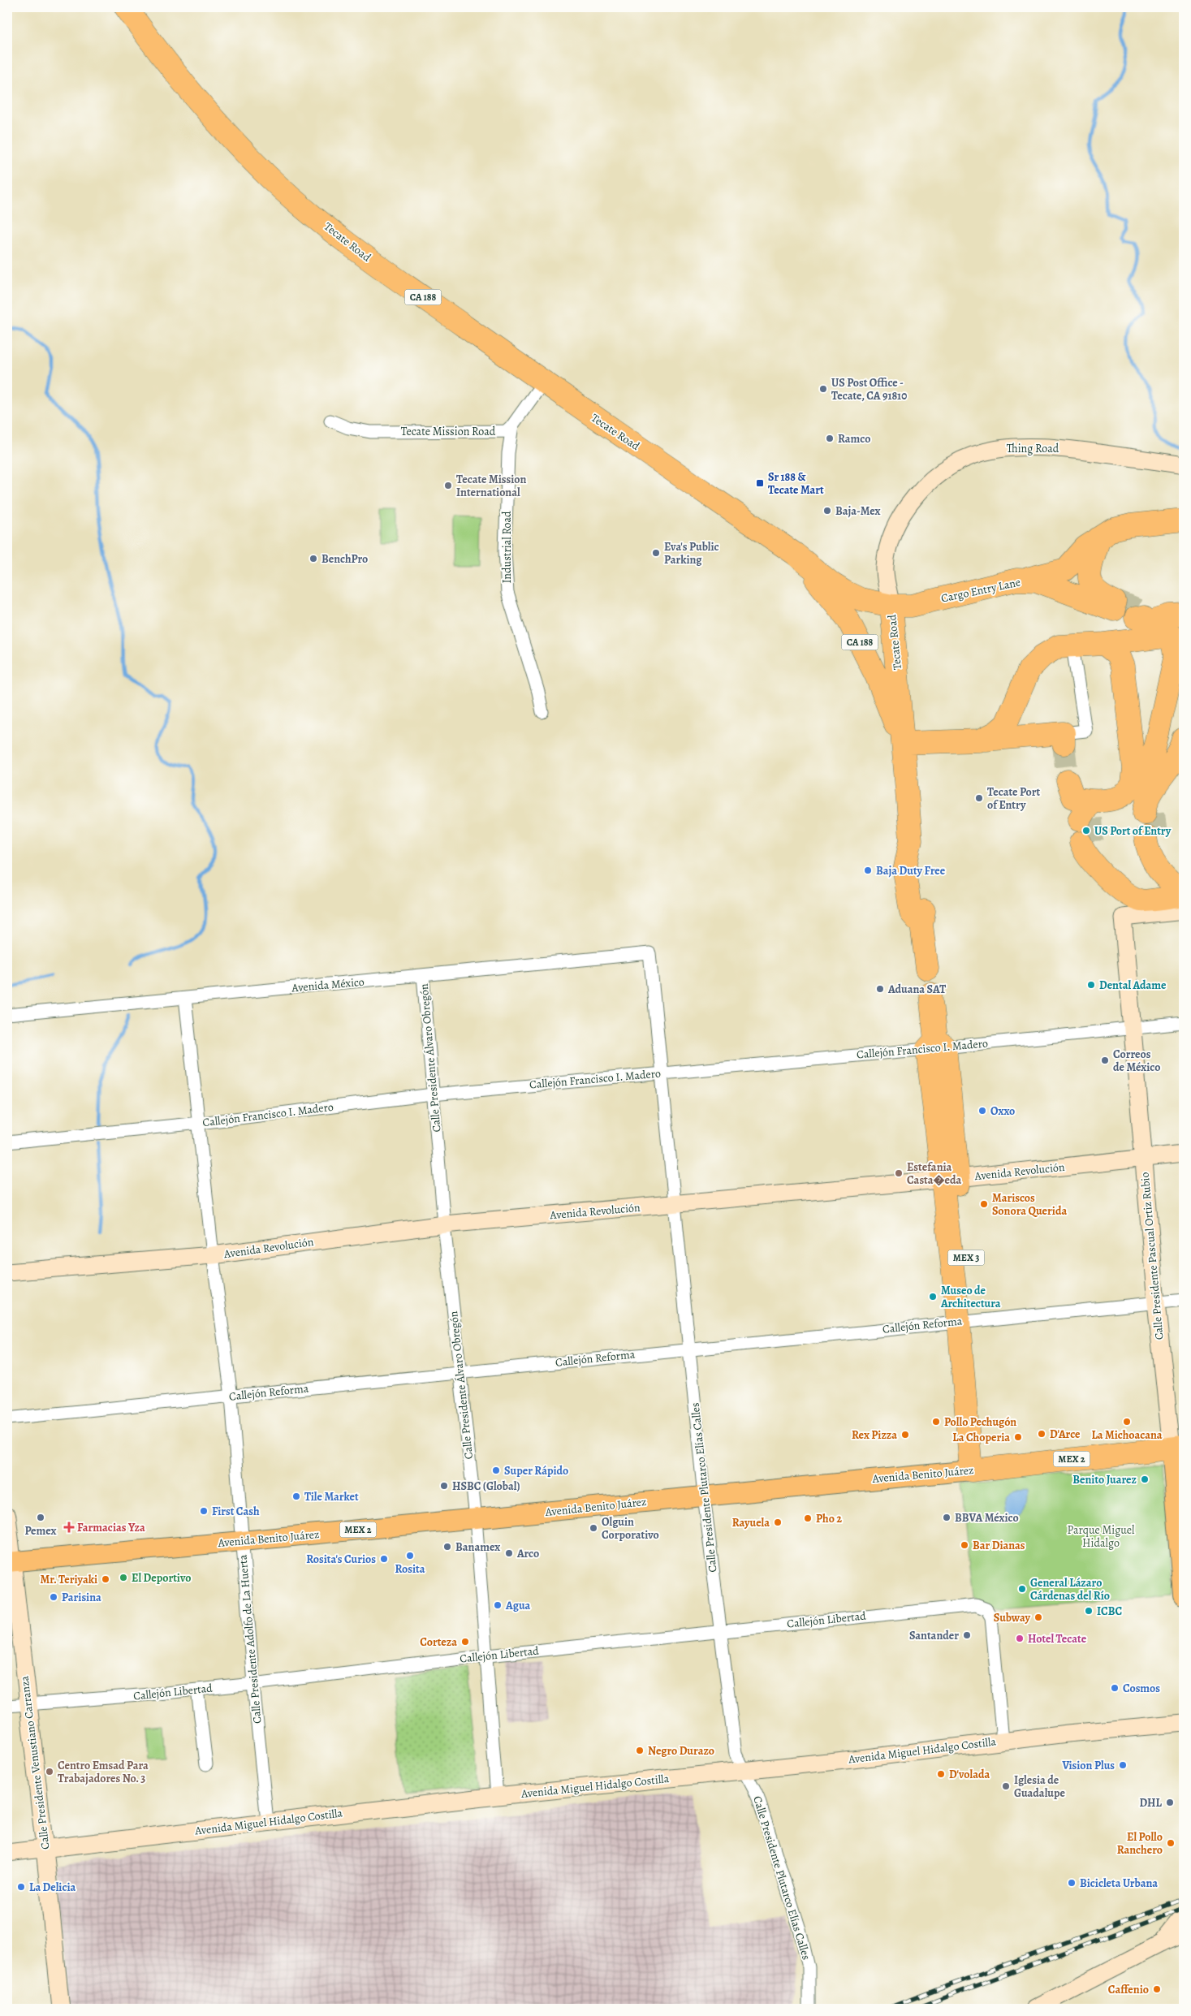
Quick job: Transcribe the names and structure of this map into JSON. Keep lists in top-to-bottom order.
{
  "streets": {
    "highway": [
      "Tecate Road",
      "CA 188",
      "Cargo Entry Lane",
      "MEX 3",
      "MEX 2",
      "Avenida Benito Juárez"
    ],
    "main road": ["Calle Presidente Pascual Ortiz Rubio"],
    "street": [
      "Tecate Mission Road",
      "Thing Road",
      "Industrial Road",
      "Avenida México",
      "Callejón Francisco I. Madero",
      "Calle Presidente Álvaro Obregón",
      "Avenida Revolución",
      "Callejón Reforma",
      "Calle Presidente Plutarco Elías Calles",
      "Callejón Libertad",
      "Calle Presidente Adolfo de La Huerta",
      "Avenida Miguel Hidalgo Costilla",
      "Calle Presidente Venustiano Carranza"
    ]
  },
  "crossings": [
    ["Tecate Road", "CA 188"],
    ["Tecate Road", "Tecate Mission Road"],
    ["Tecate Road", "Thing Road"],
    ["Tecate Road", "Cargo Entry Lane"],
    ["Tecate Mission Road", "Industrial Road"],
    ["Thing Road", "Cargo Entry Lane"],
    ["Avenida México", "Calle Presidente Álvaro Obregón"],
    ["Avenida México", "Calle Presidente Plutarco Elías Calles"],
    ["Avenida México", "Calle Presidente Adolfo de La Huerta"],
    ["Callejón Francisco I. Madero", "Calle Presidente Álvaro Obregón"],
    ["Callejón Francisco I. Madero", "Calle Presidente Pascual Ortiz Rubio"],
    ["Callejón Francisco I. Madero", "MEX 3"],
    ["Callejón Francisco I. Madero", "Calle Presidente Plutarco Elías Calles"],
    ["Callejón Francisco I. Madero", "Calle Presidente Adolfo de La Huerta"],
    ["Calle Presidente Álvaro Obregón", "Avenida Revolución"],
    ["Calle Presidente Álvaro Obregón", "Callejón Reforma"],
    ["Calle Presidente Álvaro Obregón", "Avenida Benito Juárez"],
    ["Calle Presidente Álvaro Obregón", "Callejón Libertad"],
    ["Calle Presidente Álvaro Obregón", "Avenida Miguel Hidalgo Costilla"],
    ["Avenida Revolución", "Calle Presidente Pascual Ortiz Rubio"],
    ["Avenida Revolución", "MEX 3"],
    ["Avenida Revolución", "Calle Presidente Plutarco Elías Calles"],
    ["Avenida Revolución", "Calle Presidente Adolfo de La Huerta"],
    ["Calle Presidente Pascual Ortiz Rubio", "Callejón Reforma"],
    ["Calle Presidente Pascual Ortiz Rubio", "Avenida Benito Juárez"],
    ["MEX 3", "Callejón Reforma"],
    ["MEX 3", "Avenida Benito Juárez"],
    ["Callejón Reforma", "Calle Presidente Plutarco Elías Calles"],
    ["Callejón Reforma", "Calle Presidente Adolfo de La Huerta"],
    ["Avenida Benito Juárez", "Calle Presidente Plutarco Elías Calles"],
    ["Avenida Benito Juárez", "Calle Presidente Adolfo de La Huerta"],
    ["Avenida Benito Juárez", "Calle Presidente Venustiano Carranza"],
    ["Calle Presidente Plutarco Elías Calles", "Callejón Libertad"],
    ["Calle Presidente Plutarco Elías Calles", "Avenida Miguel Hidalgo Costilla"],
    ["Callejón Libertad", "Calle Presidente Adolfo de La Huerta"],
    ["Callejón Libertad", "Avenida Miguel Hidalgo Costilla"],
    ["Callejón Libertad", "Calle Presidente Venustiano Carranza"],
    ["Calle Presidente Adolfo de La Huerta", "Avenida Miguel Hidalgo Costilla"],
    ["Avenida Miguel Hidalgo Costilla", "Calle Presidente Venustiano Carranza"]
  ],
  "parks": ["Parque Miguel Hidalgo"],
  "places": {
    "other": [
      "US Post Office - Tecate, CA 91810",
      "Ramco",
      "Tecate Mission International",
      "Baja-Mex",
      "Eva's Public Parking",
      "BenchPro",
      "Tecate Port of Entry",
      "US Port of Entry",
      "Baja Duty Free",
      "Dental Adame",
      "Aduana SAT",
      "Correos de México",
      "Oxxo",
      "Estefania Casta�eda",
      "Mariscos Sonora Querida",
      "Museo de Architectura",
      "Pollo Pechugón",
      "La Michoacana",
      "D'Arce",
      "Rex Pizza",
      "La Choperia",
      "Super Rápido",
      "Benito Juarez",
      "HSBC (Global)",
      "Tile Market",
      "First Cash",
      "Pemex",
      "BBVA México",
      "Pho 2",
      "Rayuela",
      "Olguin Corporativo",
      "Bar Dianas",
      "Banamex",
      "Arco",
      "Rosita",
      "Rosita's Curios",
      "El Deportivo",
      "Mr. Teriyaki",
      "General Lázaro Cárdenas del Río",
      "Parisina",
      "Agua",
      "ICBC",
      "Subway",
      "Santander",
      "Hotel Tecate",
      "Corteza",
      "Cosmos",
      "Negro Durazo",
      "Vision Plus",
      "Centro Emsad Para Trabajadores No. 3",
      "D'volada",
      "Iglesia de Guadalupe",
      "DHL",
      "El Pollo Ranchero",
      "Bicicleta Urbana",
      "La Delicia",
      "Caffenio"
    ],
    "transit": ["Sr 188 & Tecate Mart"],
    "health": ["Farmacias Yza"]
  }
}
